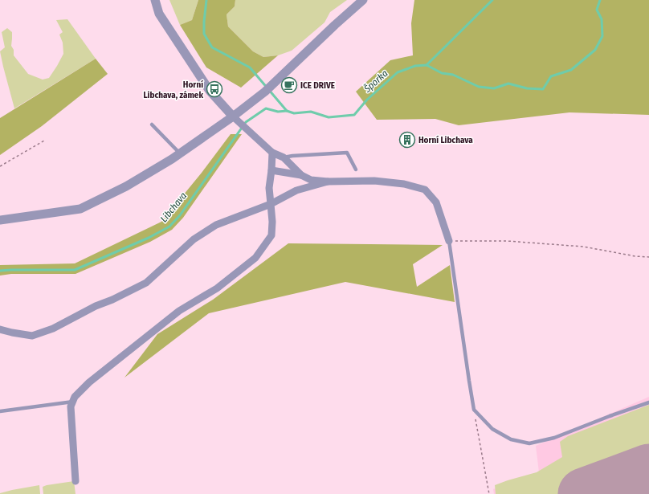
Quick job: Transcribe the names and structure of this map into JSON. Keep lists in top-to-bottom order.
{
  "water": ["Šporka", "Libchava"],
  "places": {
    "cafe": ["ICE DRIVE"],
    "bus stop": ["Horní Libchava, zámek"],
    "building": ["Horní Libchava"]
  }
}
